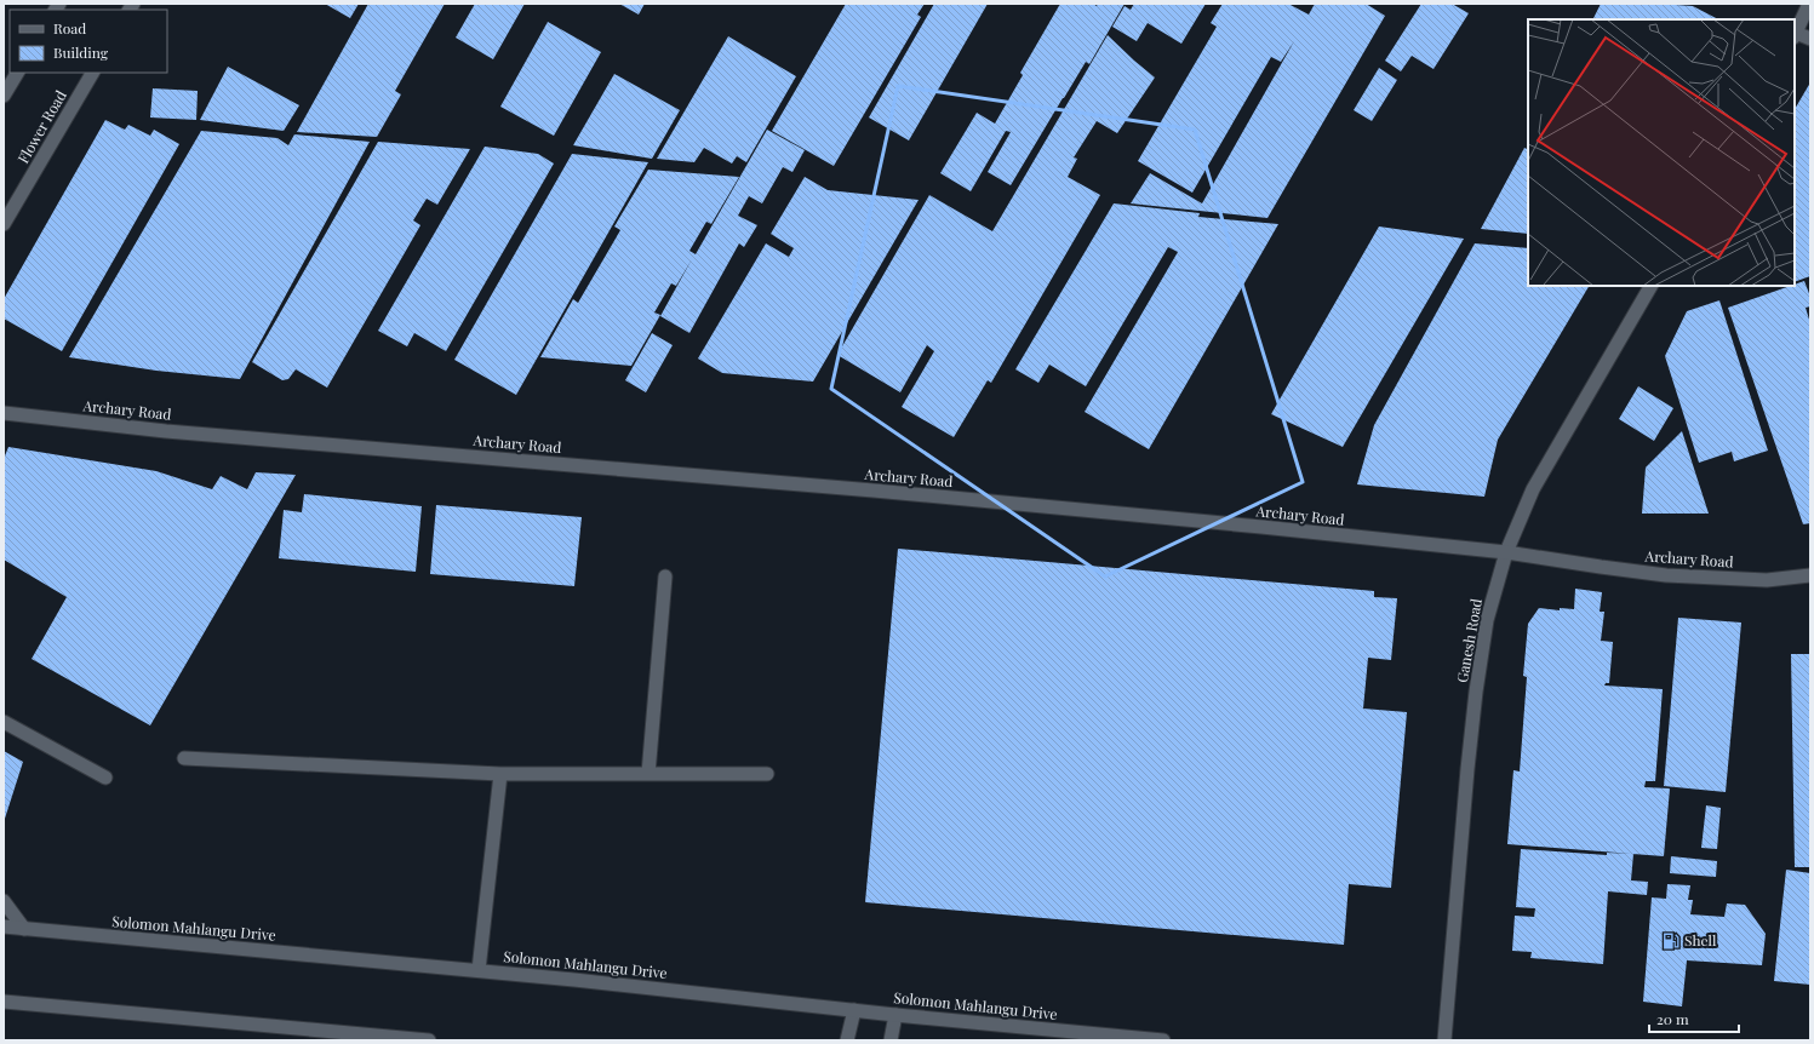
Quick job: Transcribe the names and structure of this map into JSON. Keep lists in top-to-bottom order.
{
  "streets": {
    "street": [
      "Flower Road",
      "Archary Road",
      "Ganesh Road",
      "Solomon Mahlangu Drive"
    ]
  },
  "crossings": [
    ["Archary Road", "Ganesh Road"]
  ],
  "places": {
    "fuel station": ["Shell"]
  },
  "legend": ["Road", "Building"],
  "scale_bar": "20 m"
}
